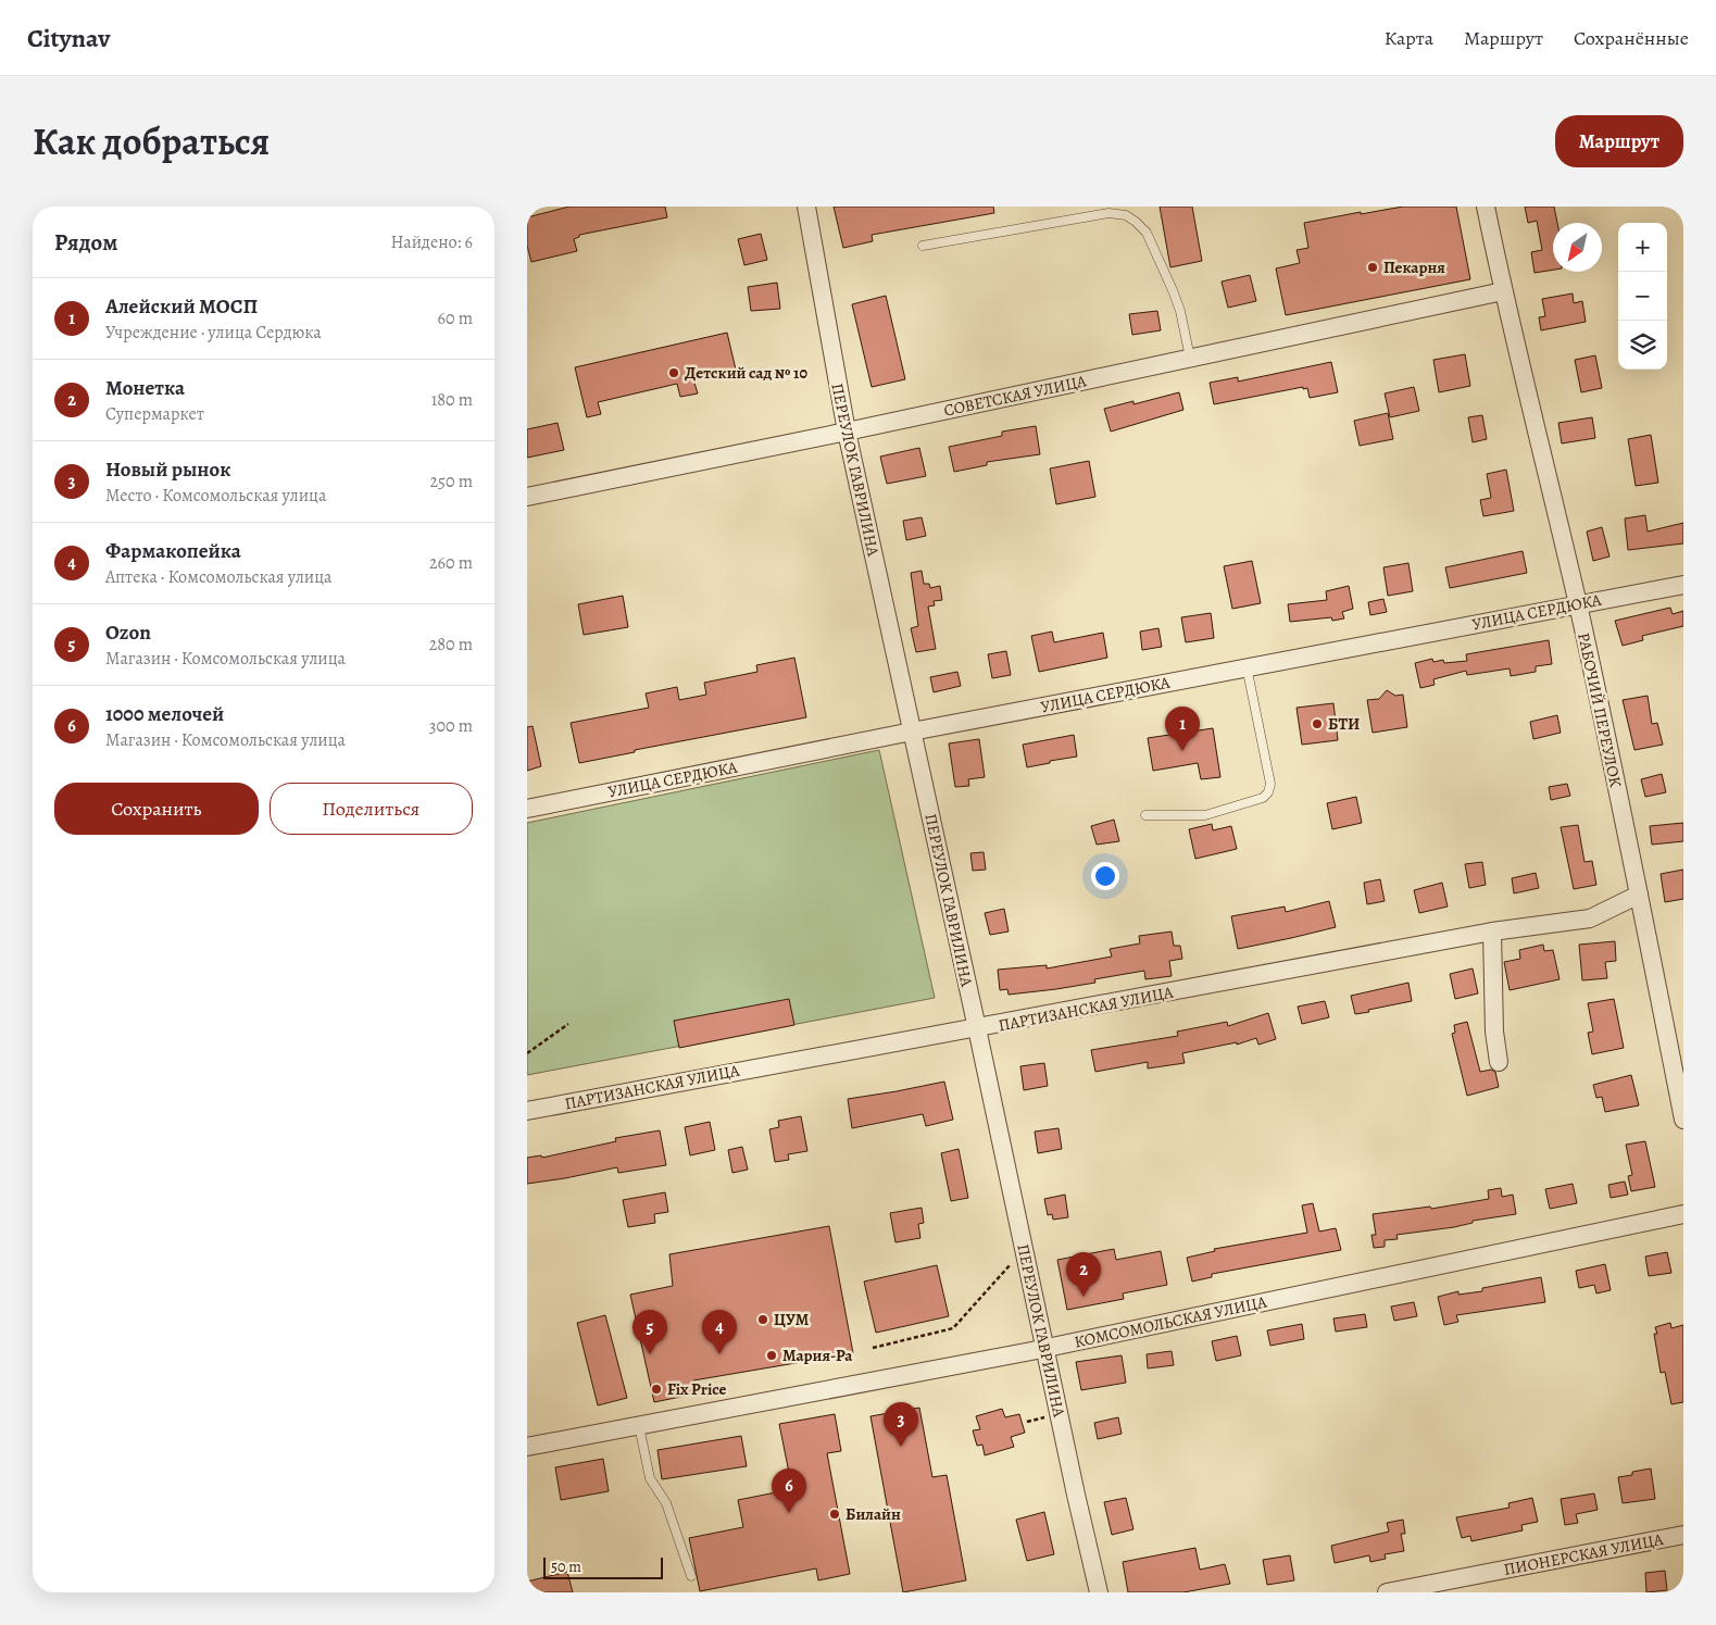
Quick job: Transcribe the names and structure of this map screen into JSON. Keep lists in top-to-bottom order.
{
  "streets": {
    "street": [
      "СОВЕТСКАЯ УЛИЦА",
      "ПЕРЕУЛОК ГАВРИЛИНА",
      "УЛИЦА СЕРДЮКА",
      "РАБОЧИЙ ПЕРЕУЛОК",
      "ПАРТИЗАНСКАЯ УЛИЦА",
      "КОМСОМОЛЬСКАЯ УЛИЦА",
      "ПИОНЕРСКАЯ УЛИЦА"
    ]
  },
  "crossings": [
    ["СОВЕТСКАЯ УЛИЦА", "ПЕРЕУЛОК ГАВРИЛИНА"],
    ["СОВЕТСКАЯ УЛИЦА", "РАБОЧИЙ ПЕРЕУЛОК"],
    ["ПЕРЕУЛОК ГАВРИЛИНА", "УЛИЦА СЕРДЮКА"],
    ["ПЕРЕУЛОК ГАВРИЛИНА", "ПАРТИЗАНСКАЯ УЛИЦА"],
    ["ПЕРЕУЛОК ГАВРИЛИНА", "КОМСОМОЛЬСКАЯ УЛИЦА"],
    ["УЛИЦА СЕРДЮКА", "РАБОЧИЙ ПЕРЕУЛОК"],
    ["РАБОЧИЙ ПЕРЕУЛОК", "ПАРТИЗАНСКАЯ УЛИЦА"]
  ],
  "places": [
    "Пекарня",
    "Детский сад № 10",
    "БТИ",
    "ЦУМ",
    "Мария-Ра",
    "Fix Price",
    "Билайн"
  ],
  "scale_bar": "50 m",
  "north": "bottom left",
  "page": {
    "header": "Citynav",
    "nav": ["Карта", "Маршрут", "Сохранённые"],
    "title": "Как добраться",
    "buttons": [
      "Маршрут",
      ["Сохранить", "Поделиться"]
    ],
    "heading": ["Рядом", "Найдено: 6"],
    "map_buttons": ["+", "−"],
    "list": [
      {
        "mark": "1",
        "name": "Алейский МОСП",
        "note": "Учреждение · улица Сердюка",
        "value": "60 m"
      },
      {
        "mark": "2",
        "name": "Монетка",
        "note": "Супермаркет",
        "value": "180 m"
      },
      {
        "mark": "3",
        "name": "Новый рынок",
        "note": "Место · Комсомольская улица",
        "value": "250 m"
      },
      {
        "mark": "4",
        "name": "Фармакопейка",
        "note": "Аптека · Комсомольская улица",
        "value": "260 m"
      },
      {
        "mark": "5",
        "name": "Ozon",
        "note": "Магазин · Комсомольская улица",
        "value": "280 m"
      },
      {
        "mark": "6",
        "name": "1000 мелочей",
        "note": "Магазин · Комсомольская улица",
        "value": "300 m"
      }
    ],
    "pins": [
      "1",
      "2",
      "4",
      "5",
      "3",
      "6"
    ],
    "scale": "50 m"
  }
}
